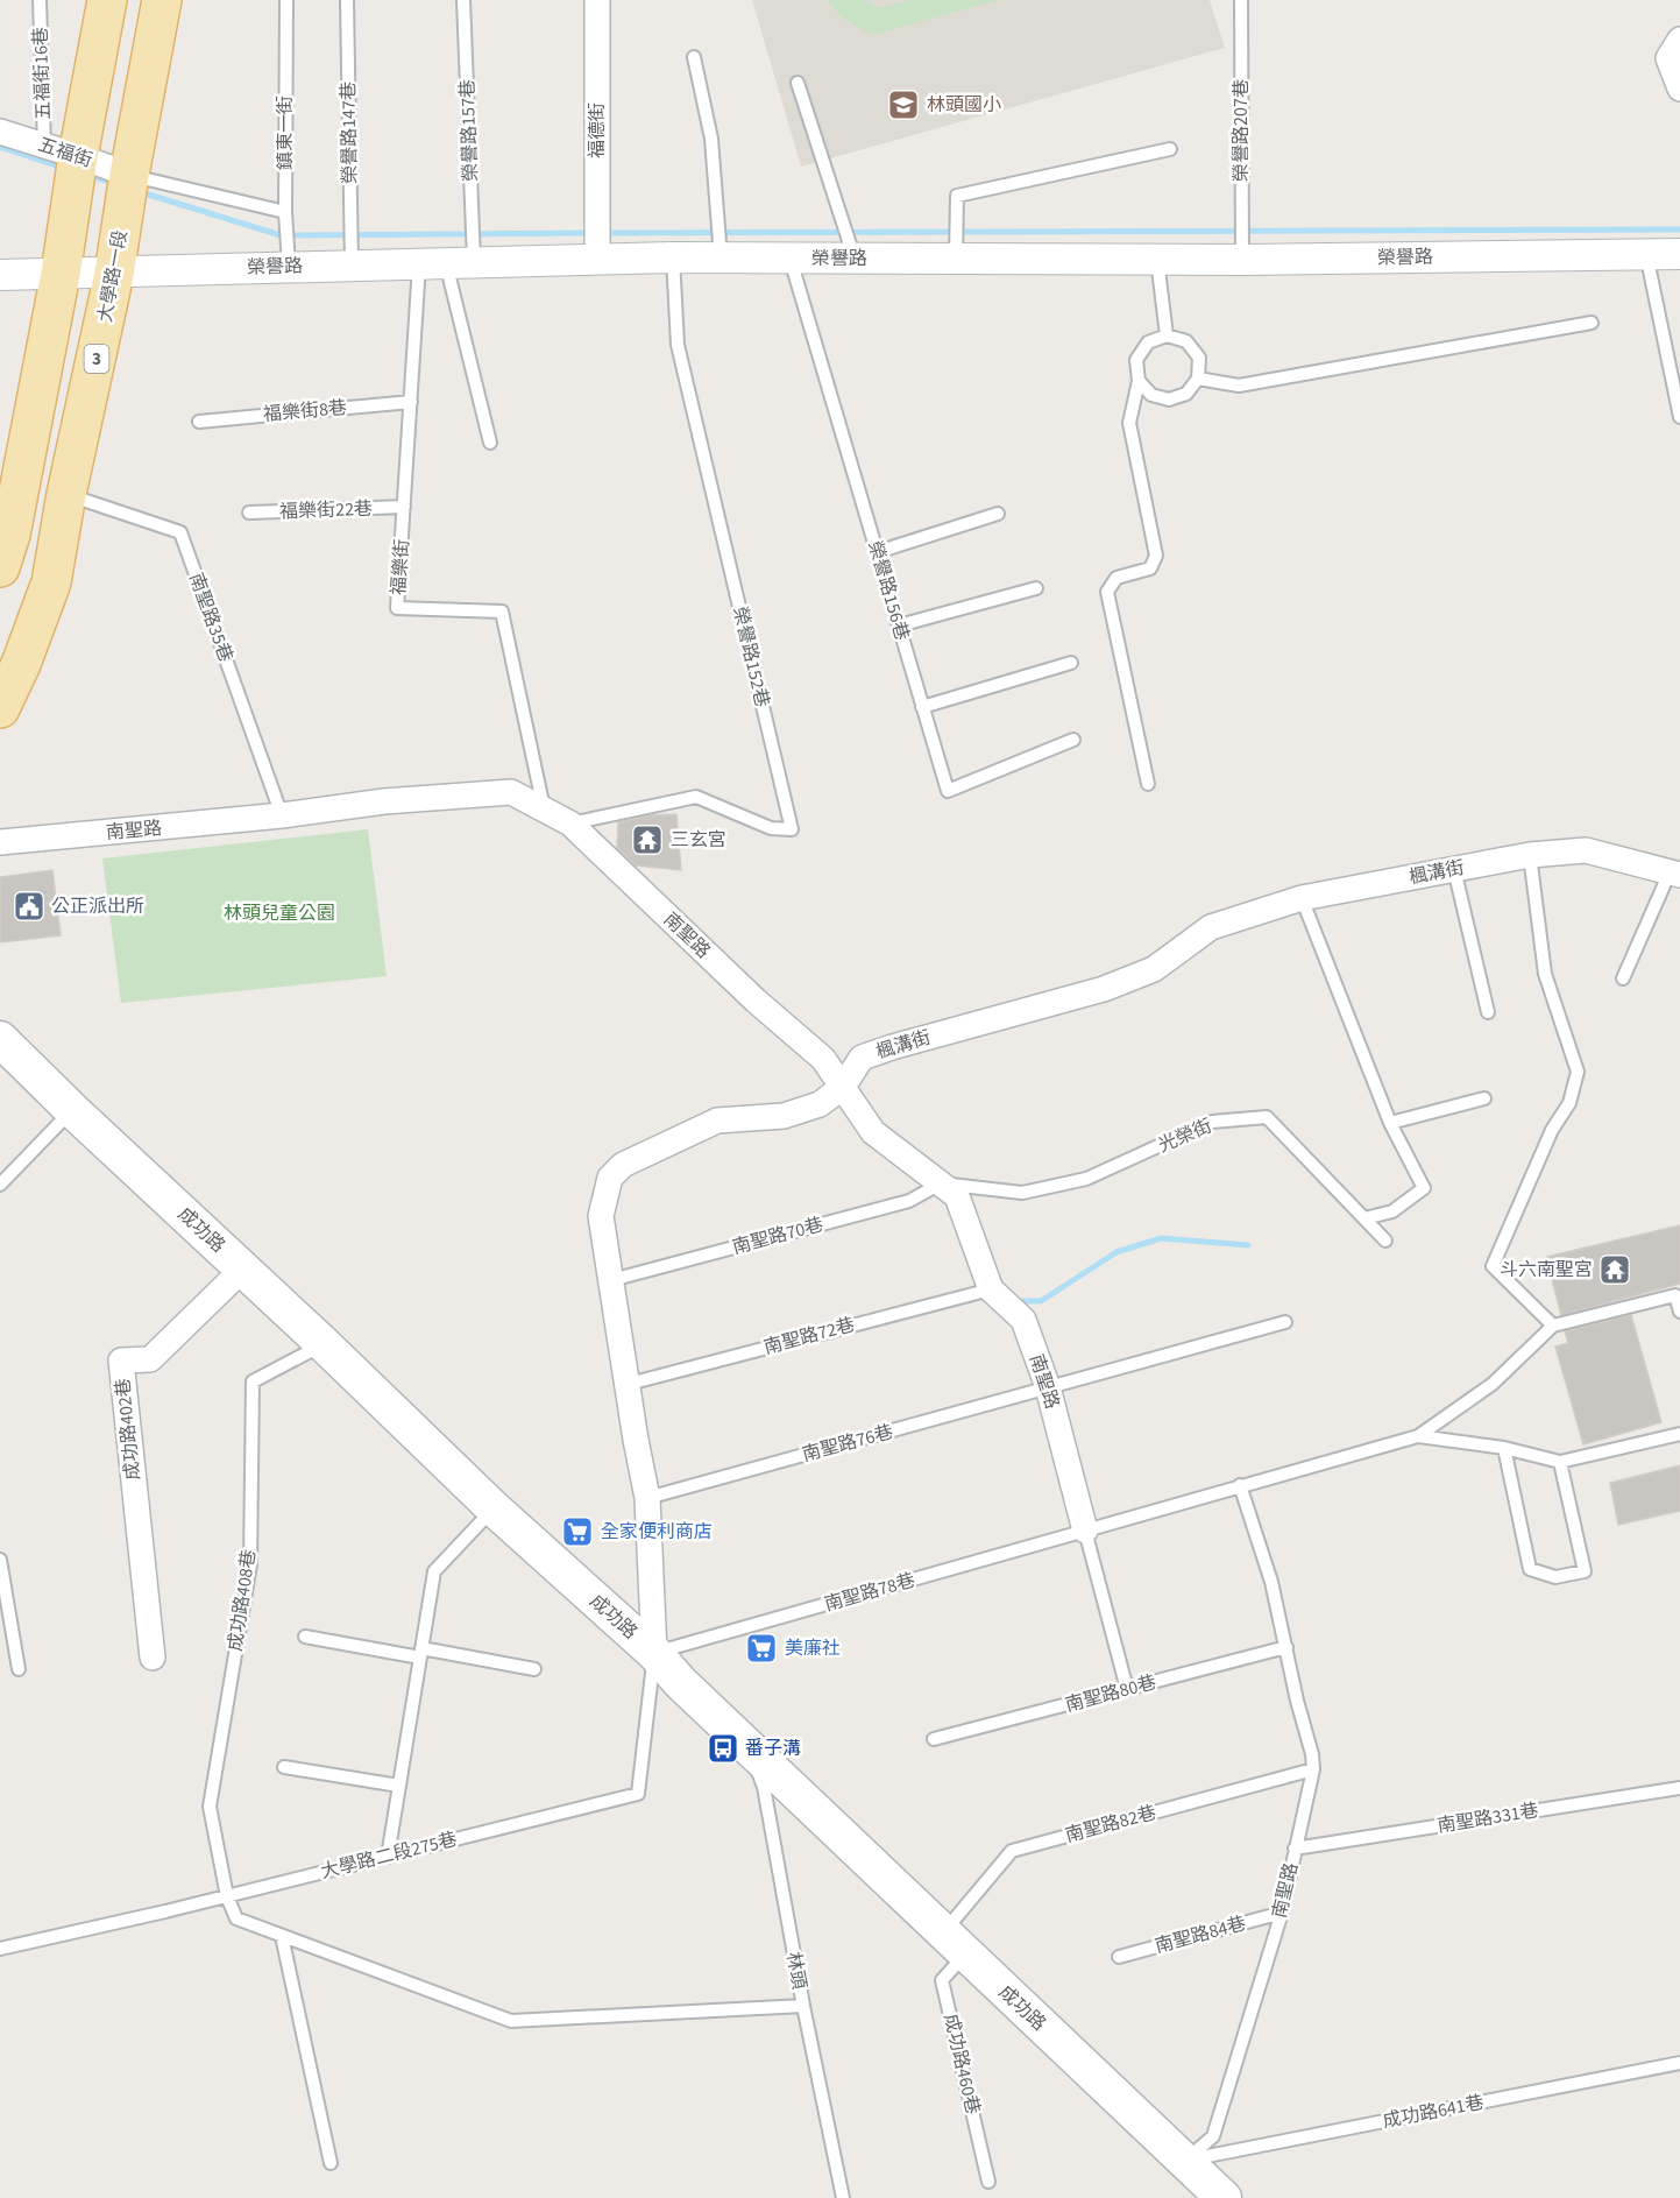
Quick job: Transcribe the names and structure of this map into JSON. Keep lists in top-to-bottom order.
{
  "streets": {
    "main road": ["大學路一段", "3", "成功路"],
    "street": [
      "福德街",
      "五福街",
      "榮譽路",
      "南聖路",
      "楓溝街",
      "成功路402巷"
    ],
    "lane": [
      "五福街16巷",
      "榮譽路157巷",
      "榮譽路207巷",
      "鎮東一街",
      "榮譽路147巷",
      "福樂街8巷",
      "福樂街22巷",
      "福樂街",
      "榮譽路156巷",
      "南聖路35巷",
      "榮譽路152巷",
      "光榮街",
      "南聖路70巷",
      "南聖路72巷",
      "南聖路76巷",
      "南聖路78巷",
      "成功路408巷",
      "南聖路80巷",
      "南聖路331巷",
      "南聖路82巷",
      "大學路二段275巷",
      "南聖路84巷",
      "林頭",
      "成功路460巷",
      "成功路641巷"
    ]
  },
  "crossings": [
    ["五福街16巷", "五福街"],
    ["榮譽路157巷", "榮譽路"],
    ["榮譽路157巷", "福樂街"],
    ["福德街", "榮譽路"],
    ["榮譽路207巷", "榮譽路"],
    ["鎮東一街", "榮譽路"],
    ["榮譽路147巷", "榮譽路"],
    ["五福街", "大學路一段"],
    ["榮譽路", "大學路一段"],
    ["榮譽路", "福樂街"],
    ["榮譽路", "榮譽路156巷"],
    ["榮譽路", "榮譽路152巷"],
    ["大學路一段", "南聖路35巷"],
    ["福樂街8巷", "福樂街"],
    ["福樂街22巷", "福樂街"],
    ["福樂街", "南聖路"],
    ["南聖路35巷", "南聖路"],
    ["榮譽路152巷", "南聖路"],
    ["南聖路", "楓溝街"],
    ["南聖路", "光榮街"],
    ["南聖路", "成功路"],
    ["南聖路", "南聖路70巷"],
    ["南聖路", "南聖路72巷"],
    ["南聖路", "南聖路76巷"],
    ["南聖路", "南聖路78巷"],
    ["南聖路", "南聖路80巷"],
    ["南聖路", "南聖路331巷"],
    ["南聖路", "南聖路82巷"],
    ["南聖路", "南聖路84巷"],
    ["南聖路", "成功路641巷"],
    ["楓溝街", "成功路"],
    ["楓溝街", "南聖路70巷"],
    ["楓溝街", "南聖路72巷"],
    ["楓溝街", "南聖路76巷"],
    ["楓溝街", "南聖路78巷"],
    ["楓溝街", "大學路二段275巷"],
    ["光榮街", "南聖路70巷"],
    ["成功路", "成功路402巷"],
    ["成功路", "南聖路78巷"],
    ["成功路", "成功路408巷"],
    ["成功路", "南聖路82巷"],
    ["成功路", "大學路二段275巷"],
    ["成功路", "林頭"],
    ["成功路", "成功路460巷"],
    ["成功路", "成功路641巷"],
    ["南聖路78巷", "大學路二段275巷"],
    ["成功路408巷", "大學路二段275巷"],
    ["南聖路82巷", "成功路460巷"]
  ],
  "parks": ["林頭兒童公園"],
  "places": {
    "school or university": ["林頭國小"],
    "temple": ["三玄宮", "斗六南聖宮"],
    "public building": ["公正派出所"],
    "supermarket": ["全家便利商店", "美廉社"],
    "bus stop": ["番子溝"]
  }
}
